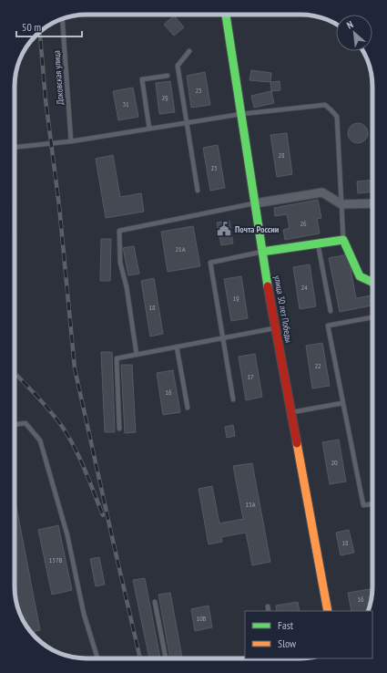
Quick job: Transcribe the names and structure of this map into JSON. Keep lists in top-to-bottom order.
{
  "streets": {
    "street": ["улица 30 лет Победы"],
    "lane": ["Доковская улица"]
  },
  "places": {
    "public building": ["Почта России"]
  },
  "house_numbers": [
    "25",
    "29",
    "31",
    "28",
    "23",
    "26",
    "21А",
    "24",
    "19",
    "18",
    "22",
    "17",
    "16",
    "20",
    "15А",
    "18",
    "157В",
    "16",
    "10Б"
  ],
  "legend": ["Fast", "Slow"],
  "scale_bar": "50 m",
  "north": "top left"
}
